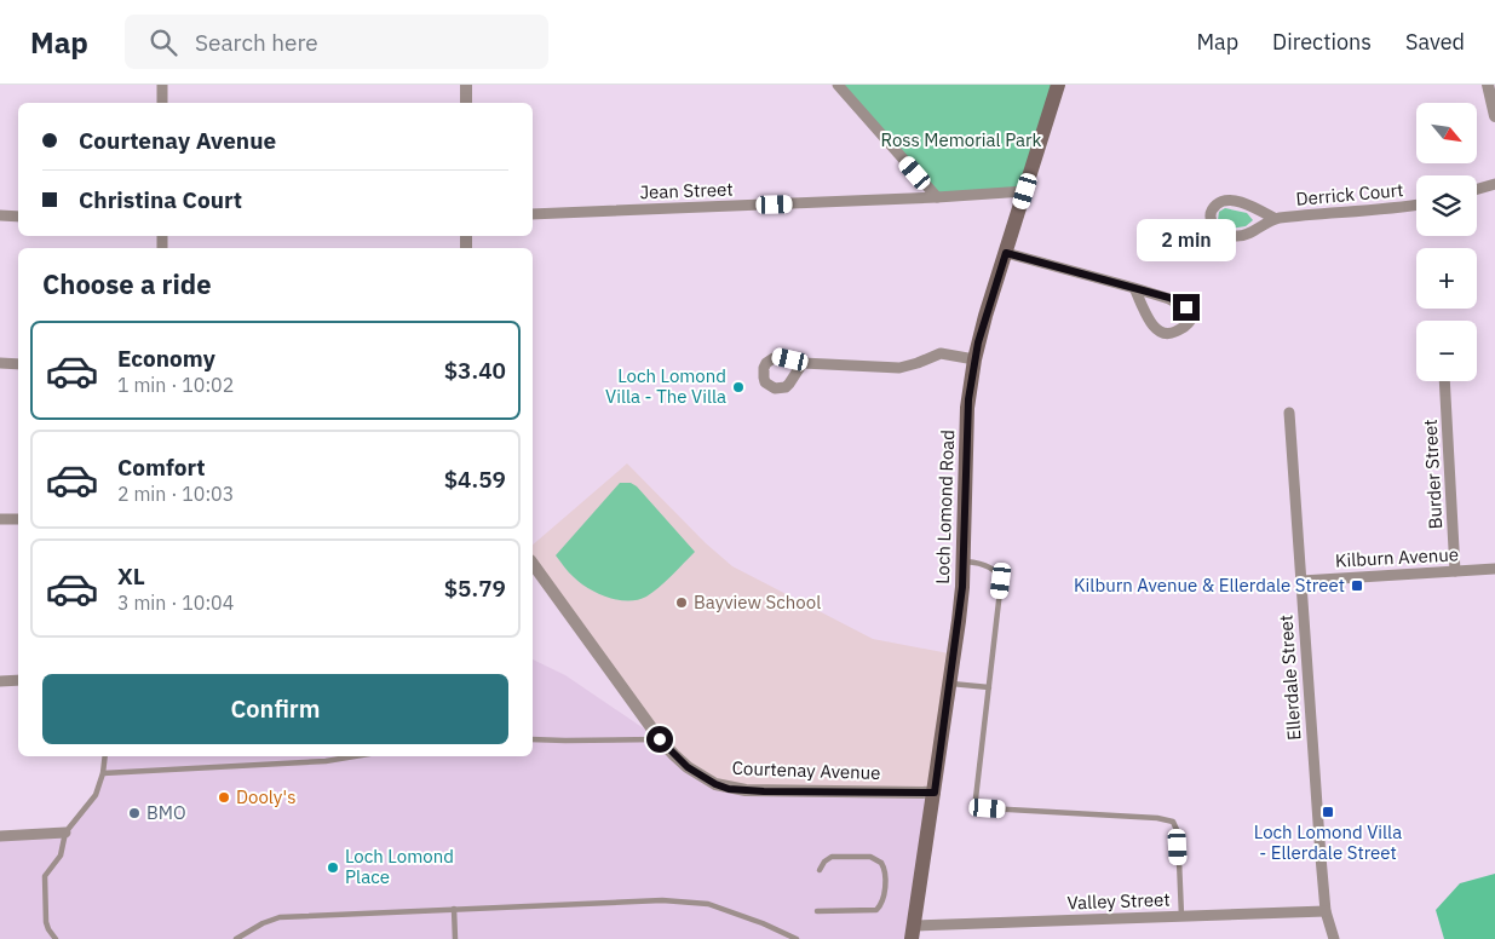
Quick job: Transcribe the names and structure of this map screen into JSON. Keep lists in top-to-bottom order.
{
  "streets": {
    "main road": ["Loch Lomond Road"],
    "street": [
      "Jean Street",
      "Derrick Court",
      "Burder Street",
      "Kilburn Avenue",
      "Ellerdale Street",
      "Courtenay Avenue",
      "Valley Street"
    ]
  },
  "crossings": [
    ["Jean Street", "Loch Lomond Road"],
    ["Burder Street", "Kilburn Avenue"],
    ["Loch Lomond Road", "Courtenay Avenue"],
    ["Loch Lomond Road", "Valley Street"],
    ["Kilburn Avenue", "Ellerdale Street"],
    ["Ellerdale Street", "Valley Street"]
  ],
  "parks": ["Ross Memorial Park"],
  "places": {
    "other": [
      "Loch Lomond Villa - The Villa",
      "Bayview School",
      "Dooly's",
      "BMO",
      "Loch Lomond Place"
    ],
    "transit": ["Kilburn Avenue & Ellerdale Street", "Loch Lomond Villa - Ellerdale Street"]
  },
  "north": "bottom right",
  "page": {
    "header": "Map",
    "search": "Search here",
    "nav": ["Map", "Directions", "Saved"],
    "map_buttons": ["+", "−"],
    "banner": ["Courtenay Avenue", "Christina Court"],
    "bubble": "2 min",
    "heading": "Choose a ride",
    "list": [
      {
        "name": "Economy",
        "note": "1 min · 10:02",
        "value": "$3.40"
      },
      {
        "name": "Comfort",
        "note": "2 min · 10:03",
        "value": "$4.59"
      },
      {
        "name": "XL",
        "note": "3 min · 10:04",
        "value": "$5.79"
      }
    ],
    "buttons": "Confirm"
  }
}
